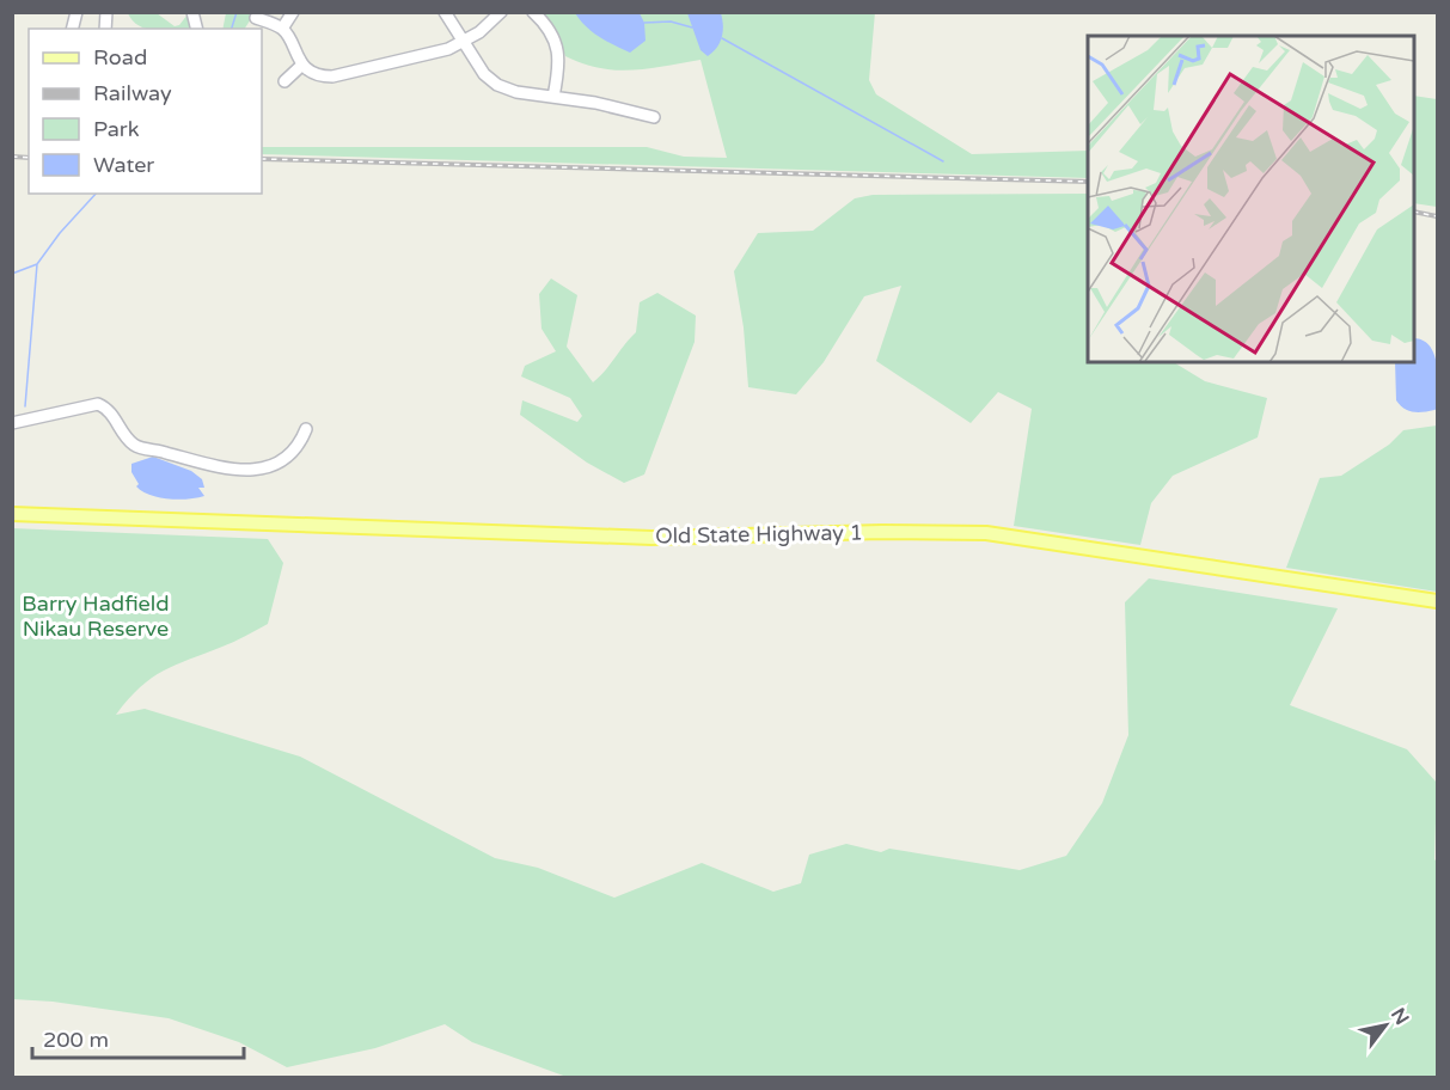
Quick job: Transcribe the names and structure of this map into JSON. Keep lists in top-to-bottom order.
{
  "streets": {
    "main road": ["Old State Highway 1"]
  },
  "parks": ["Barry Hadfield Nikau Reserve"],
  "legend": [
    "Road",
    "Railway",
    "Park",
    "Water"
  ],
  "scale_bar": "200 m",
  "north": "top right"
}
